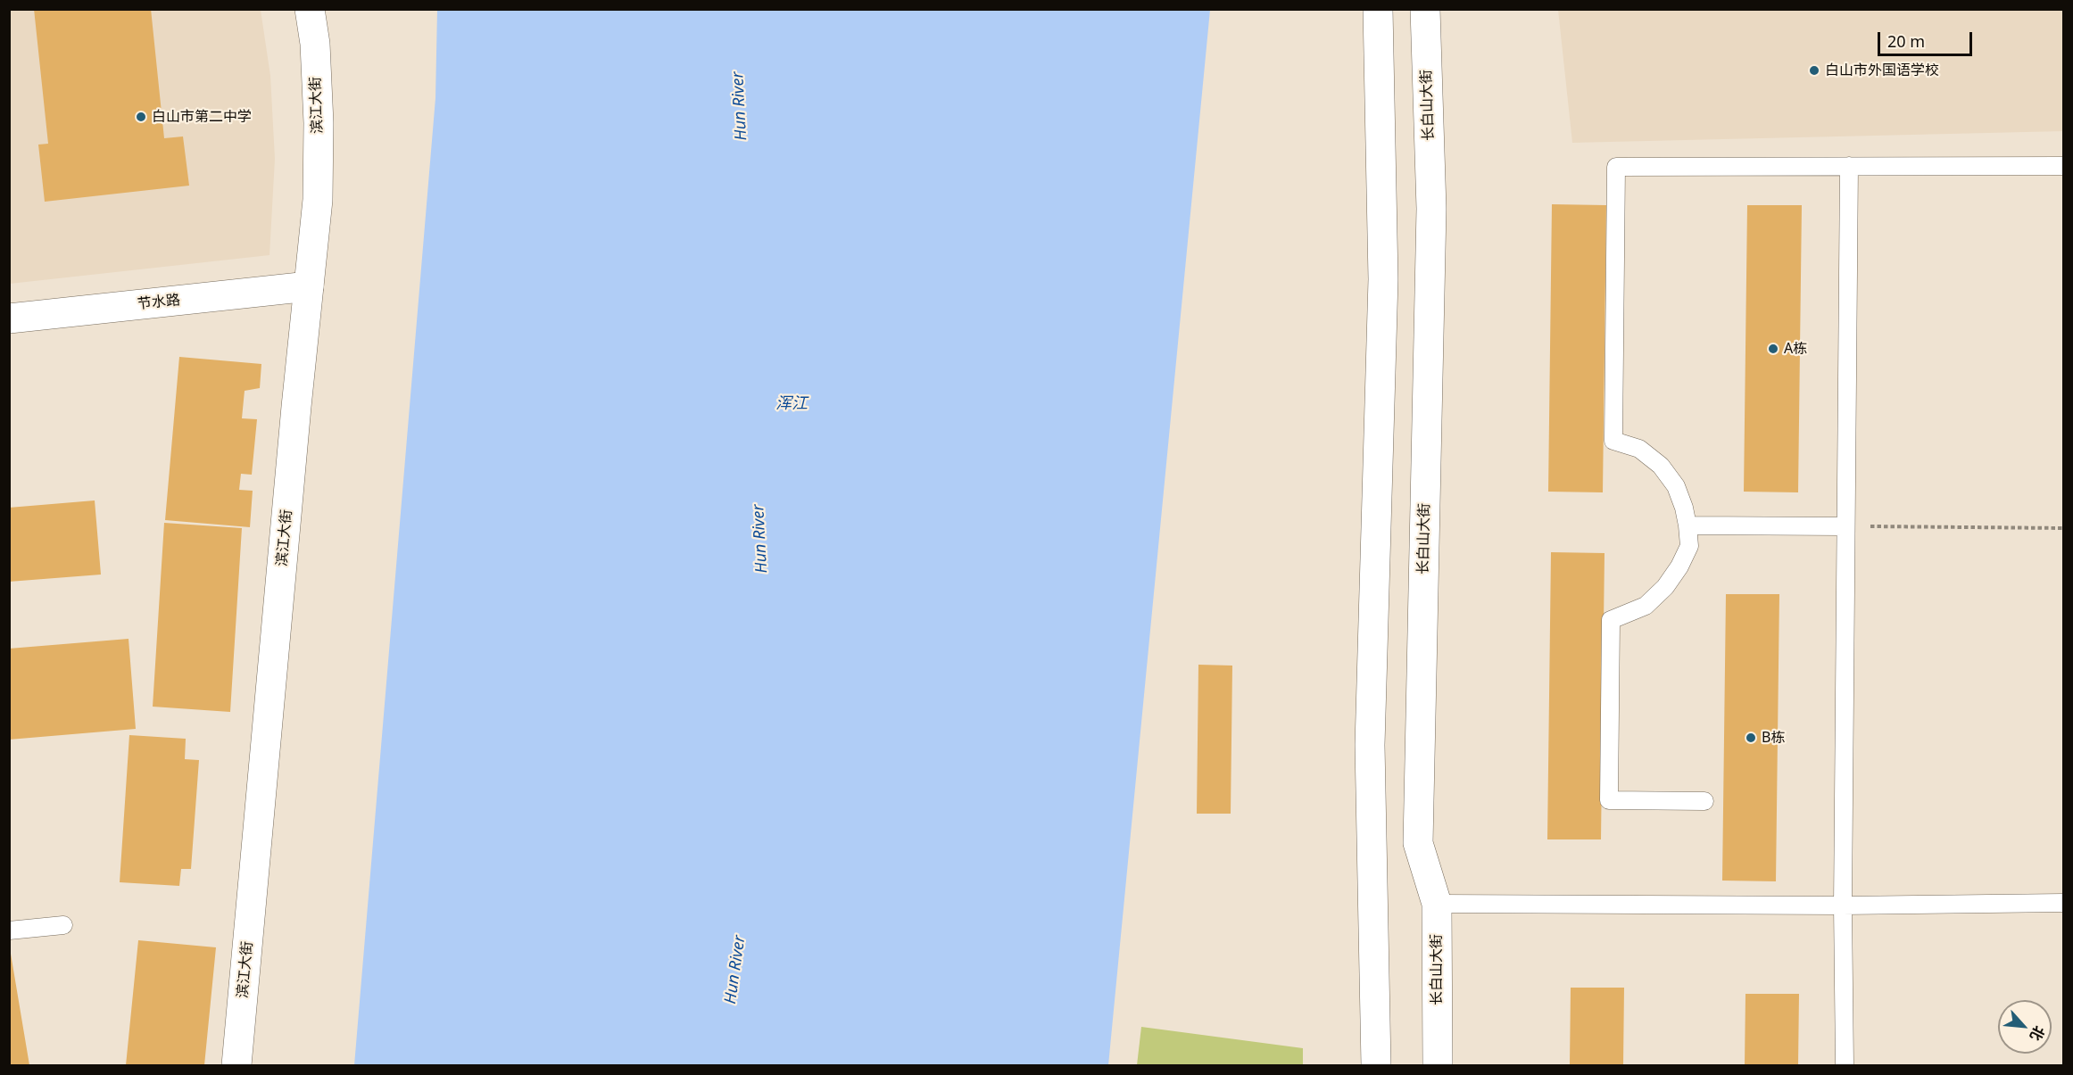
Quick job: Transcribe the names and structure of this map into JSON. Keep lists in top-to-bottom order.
{
  "streets": {
    "main road": ["滨江大街", "长白山大街", "节水路"]
  },
  "crossings": [
    ["滨江大街", "节水路"]
  ],
  "water": ["Hun River", "浑江"],
  "places": [
    "白山市外国语学校",
    "白山市第二中学",
    "A栋",
    "B栋"
  ],
  "scale_bar": "20 m",
  "north": "bottom right"
}
